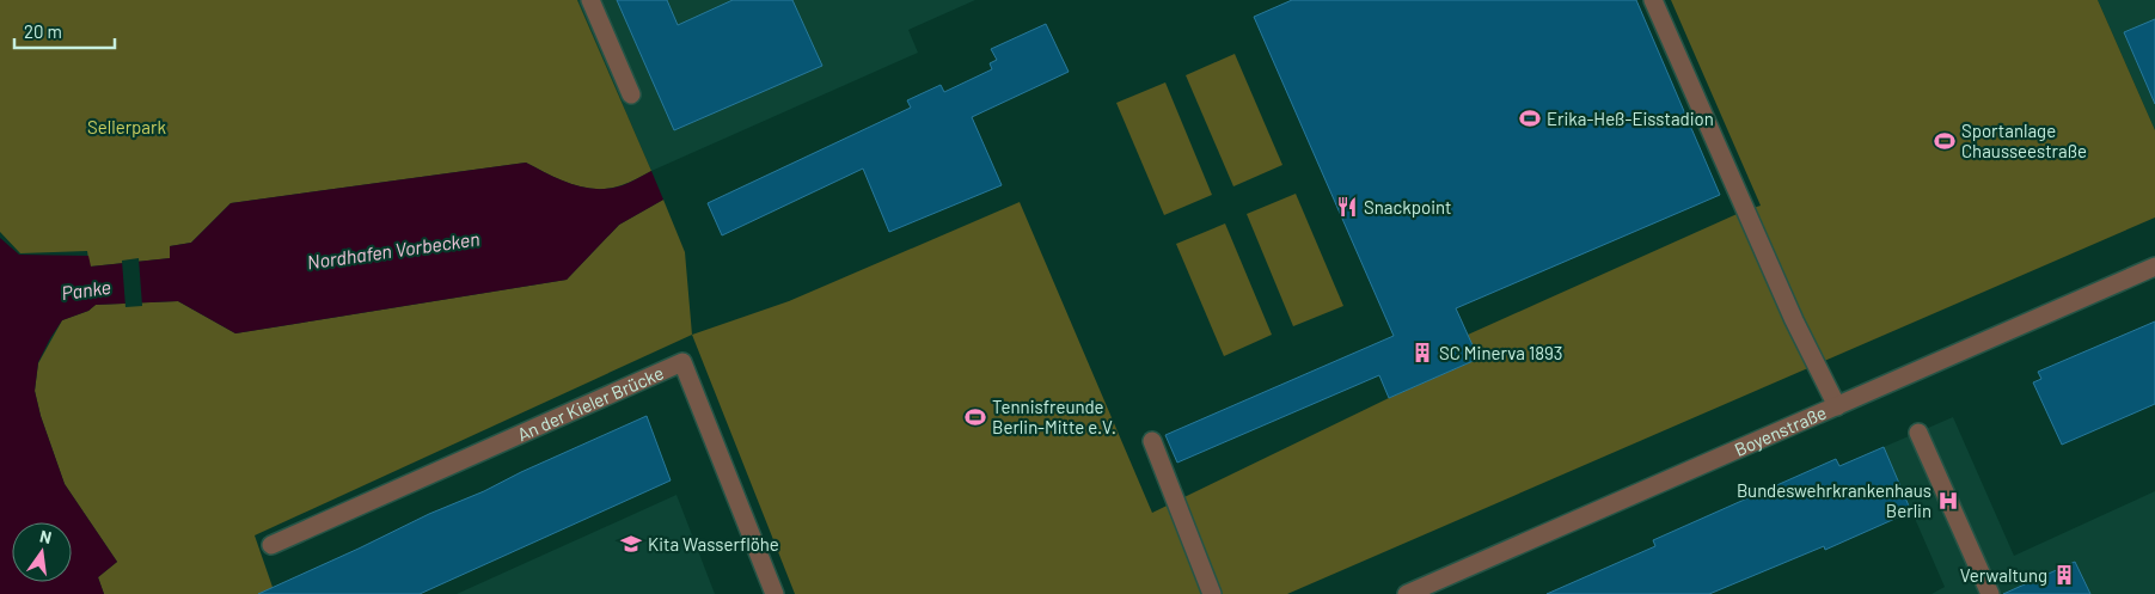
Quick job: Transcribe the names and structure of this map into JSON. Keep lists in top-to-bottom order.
{
  "streets": {
    "street": ["An der Kieler Brücke", "Boyenstraße"]
  },
  "water": ["Nordhafen Vorbecken", "Panke"],
  "parks": ["Sellerpark"],
  "places": {
    "sports": ["Erika-Heß-Eisstadion", "Sportanlage Chausseestraße", "Tennisfreunde Berlin-Mitte e.V."],
    "restaurant": ["Snackpoint"],
    "building": ["SC Minerva 1893", "Verwaltung"],
    "hospital": ["Bundeswehrkrankenhaus Berlin"],
    "school or university": ["Kita Wasserflöhe"]
  },
  "scale_bar": "20 m",
  "north": "top"
}
